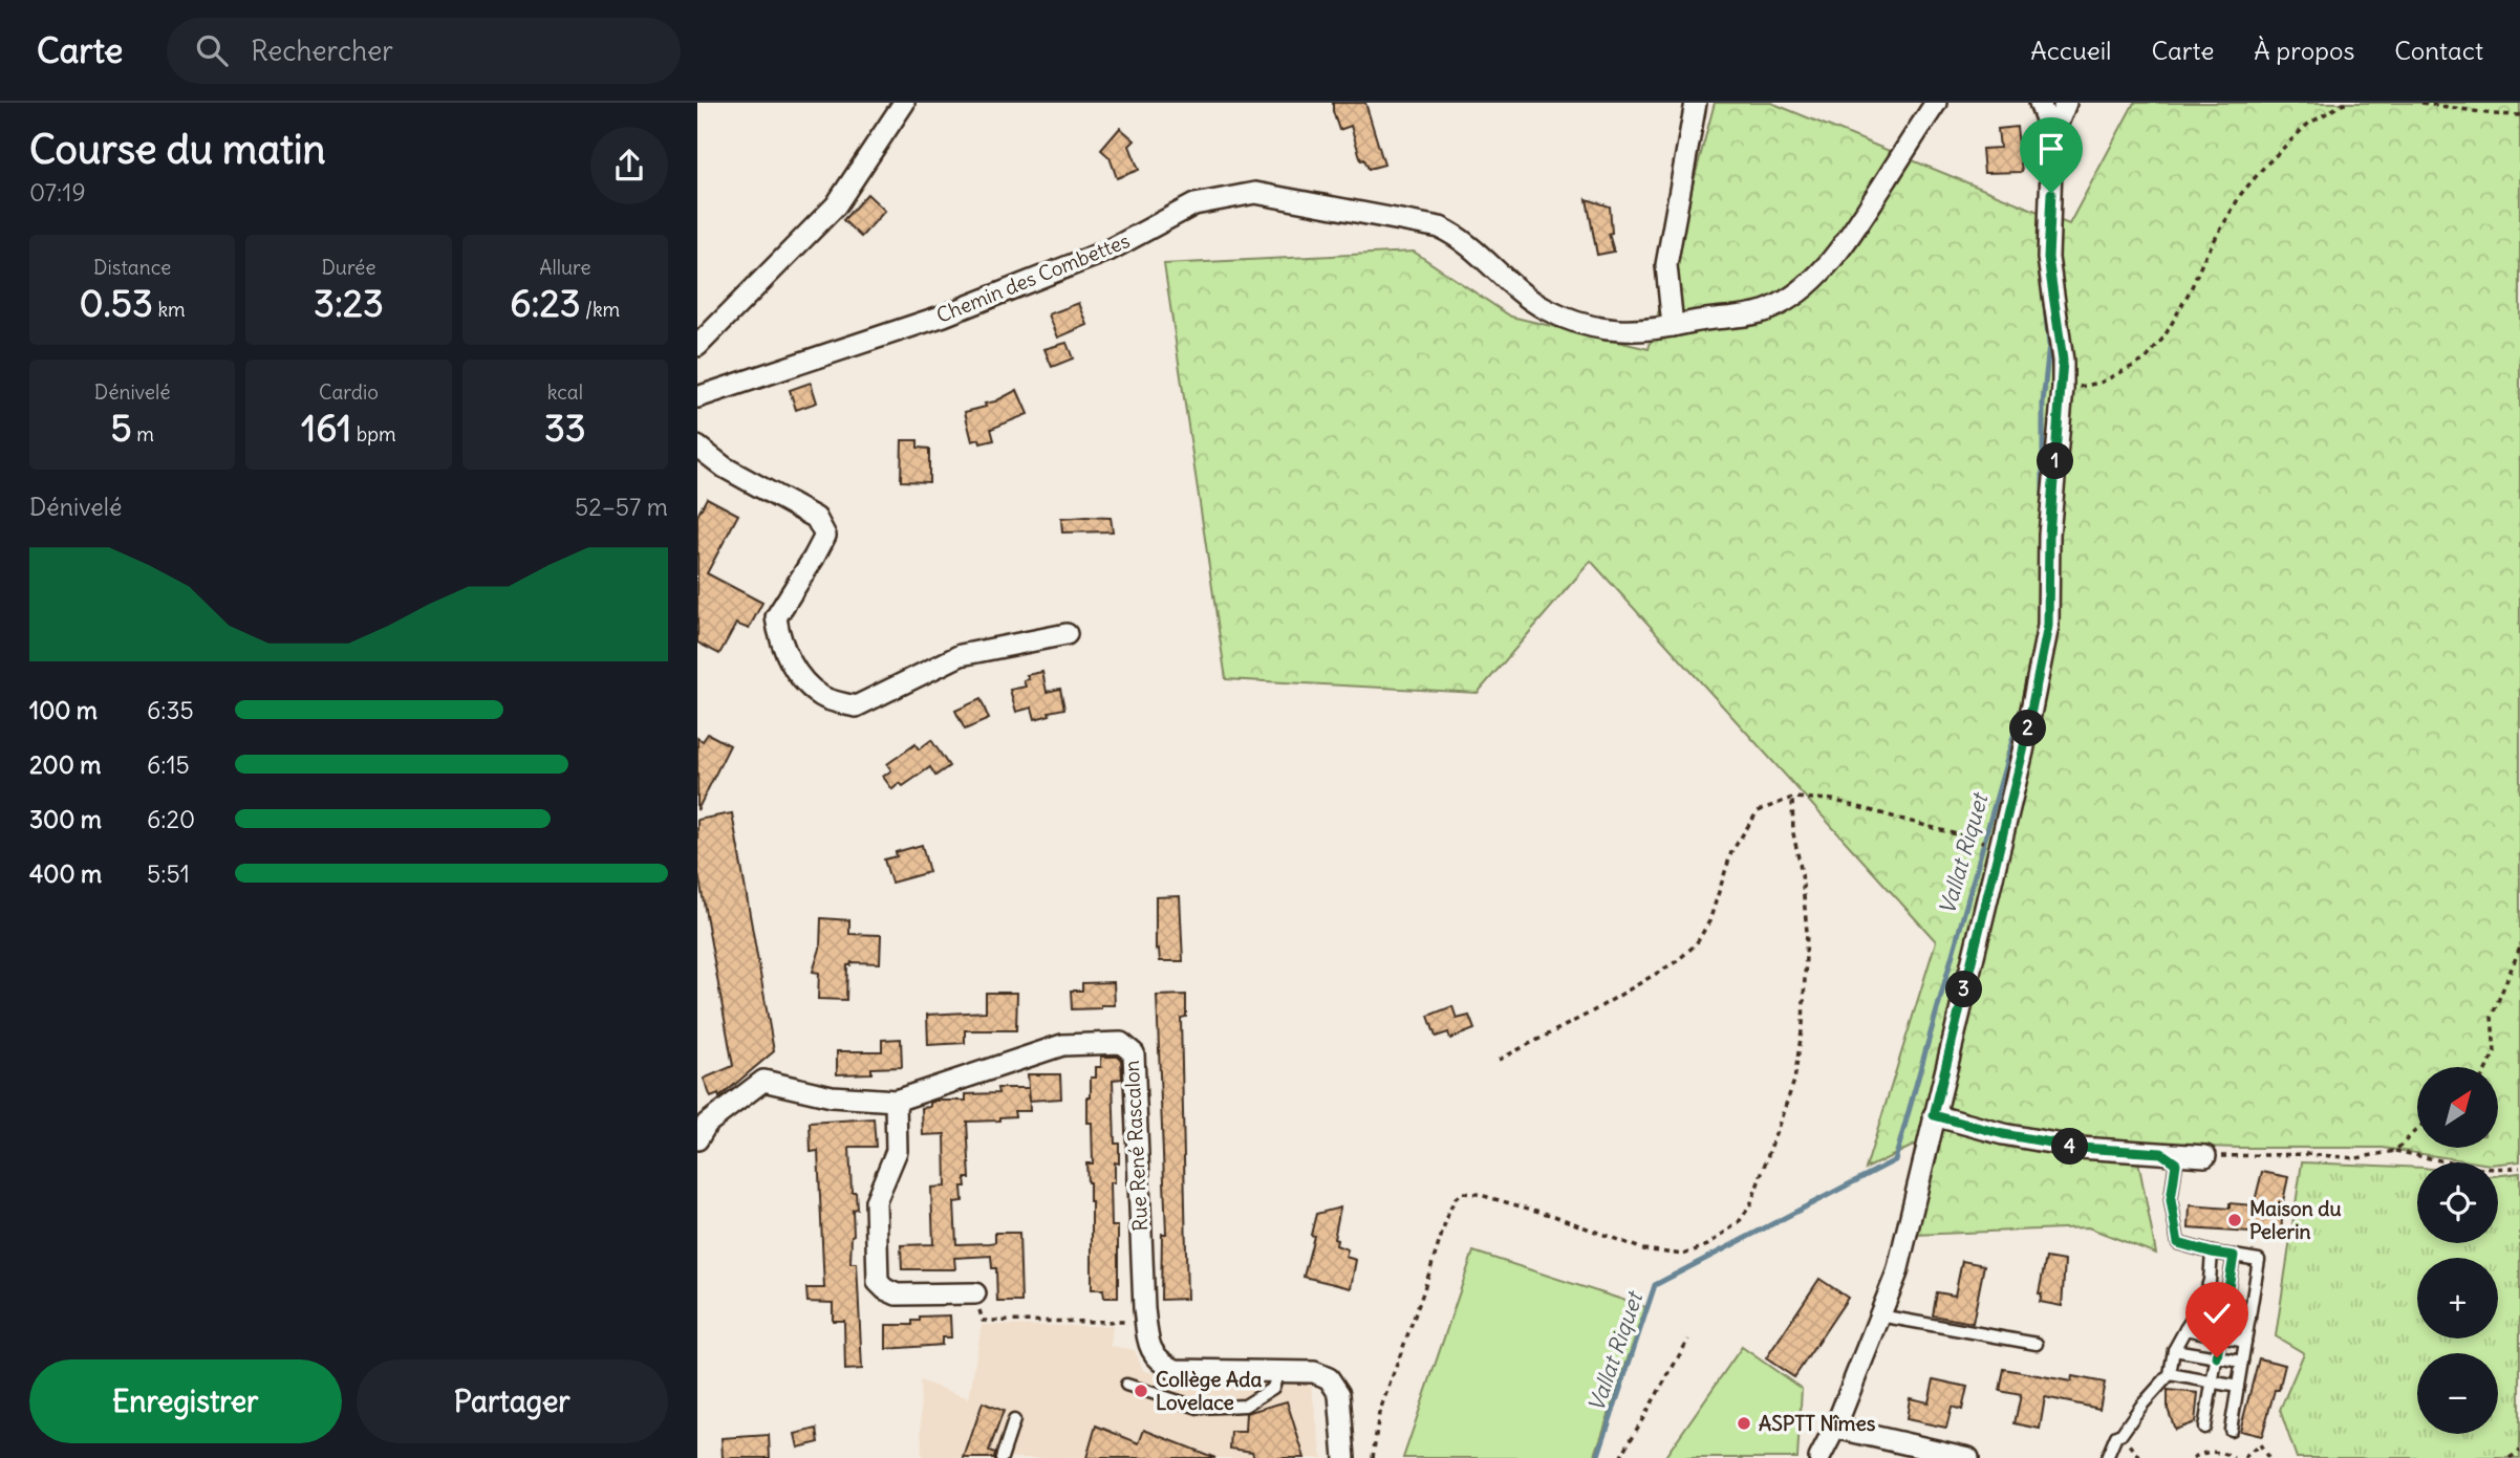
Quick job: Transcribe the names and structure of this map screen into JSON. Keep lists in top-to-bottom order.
{
  "streets": {
    "street": ["Chemin des Combettes", "Rue René Rascalon"]
  },
  "water": ["Vallat Riquet"],
  "places": ["Maison du Pelerin", "Collège Ada Lovelace", "ASPTT Nîmes"],
  "north": "top right",
  "page": {
    "header": "Carte",
    "search": "Rechercher",
    "nav": [
      "Accueil",
      "Carte",
      "À propos",
      "Contact"
    ],
    "heading": ["Course du matin", "07:19"],
    "stats": [
      ["Distance", "0.53 km"],
      ["Durée", "3:23"],
      ["Allure", "6:23 /km"],
      ["Dénivelé", "5 m"],
      ["Cardio", "161 bpm"],
      ["kcal", "33"]
    ],
    "pins": [
      "1",
      "2",
      "3",
      "4"
    ],
    "chart": ["Dénivelé", "52–57 m"],
    "list": [
      {
        "name": "100 m",
        "note": "6:35"
      },
      {
        "name": "200 m",
        "note": "6:15"
      },
      {
        "name": "300 m",
        "note": "6:20"
      },
      {
        "name": "400 m",
        "note": "5:51"
      }
    ],
    "map_buttons": ["+", "−"],
    "buttons": ["Enregistrer", "Partager"]
  }
}
